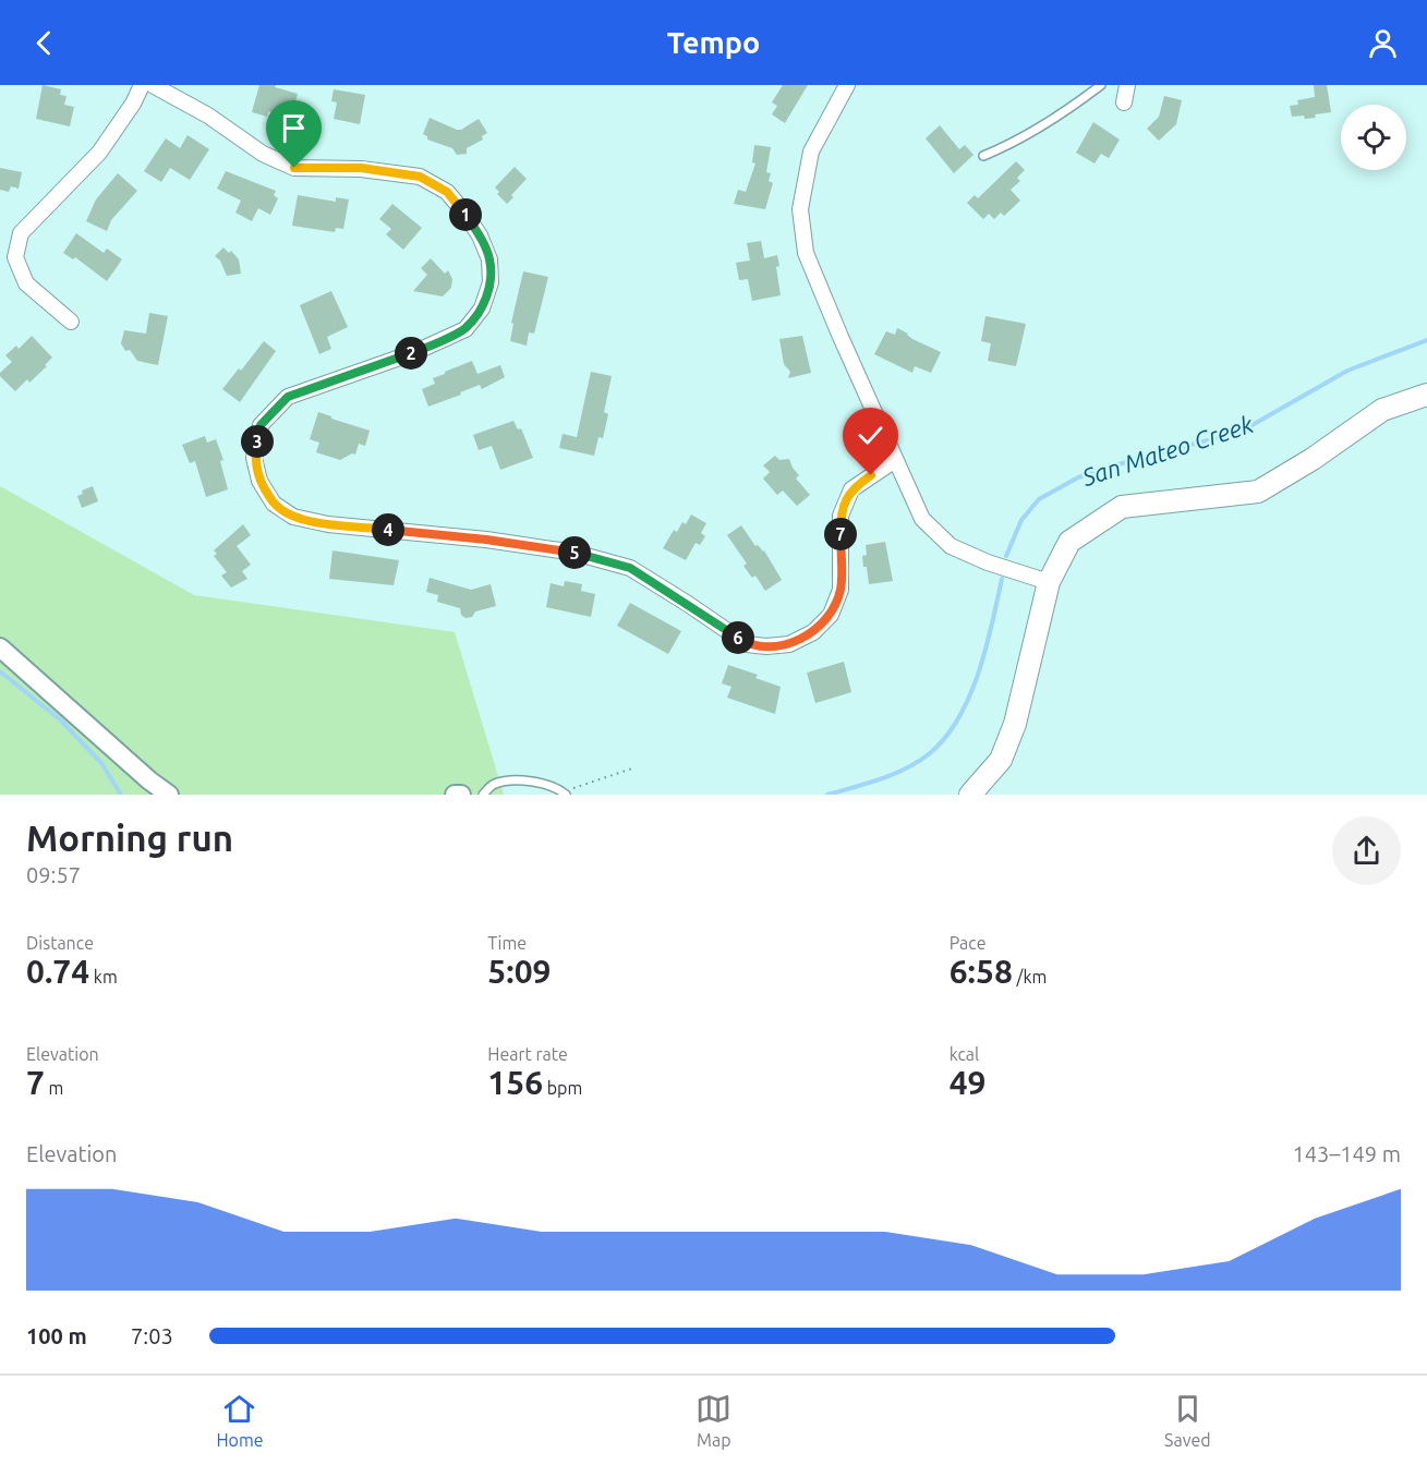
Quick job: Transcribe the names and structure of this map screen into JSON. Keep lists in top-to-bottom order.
{
  "water": ["San Mateo Creek"],
  "page": {
    "header": "Tempo",
    "pins": [
      "1",
      "2",
      "3",
      "4",
      "7",
      "5",
      "6"
    ],
    "heading": ["Morning run", "09:57"],
    "stats": [
      ["Distance", "0.74 km"],
      ["Time", "5:09"],
      ["Pace", "6:58 /km"],
      ["Elevation", "7 m"],
      ["Heart rate", "156 bpm"],
      ["kcal", "49"]
    ],
    "chart": ["Elevation", "143–149 m"],
    "list": [
      {
        "name": "100 m",
        "note": "7:03"
      }
    ],
    "tabs": ["Home", "Map", "Saved"]
  }
}
